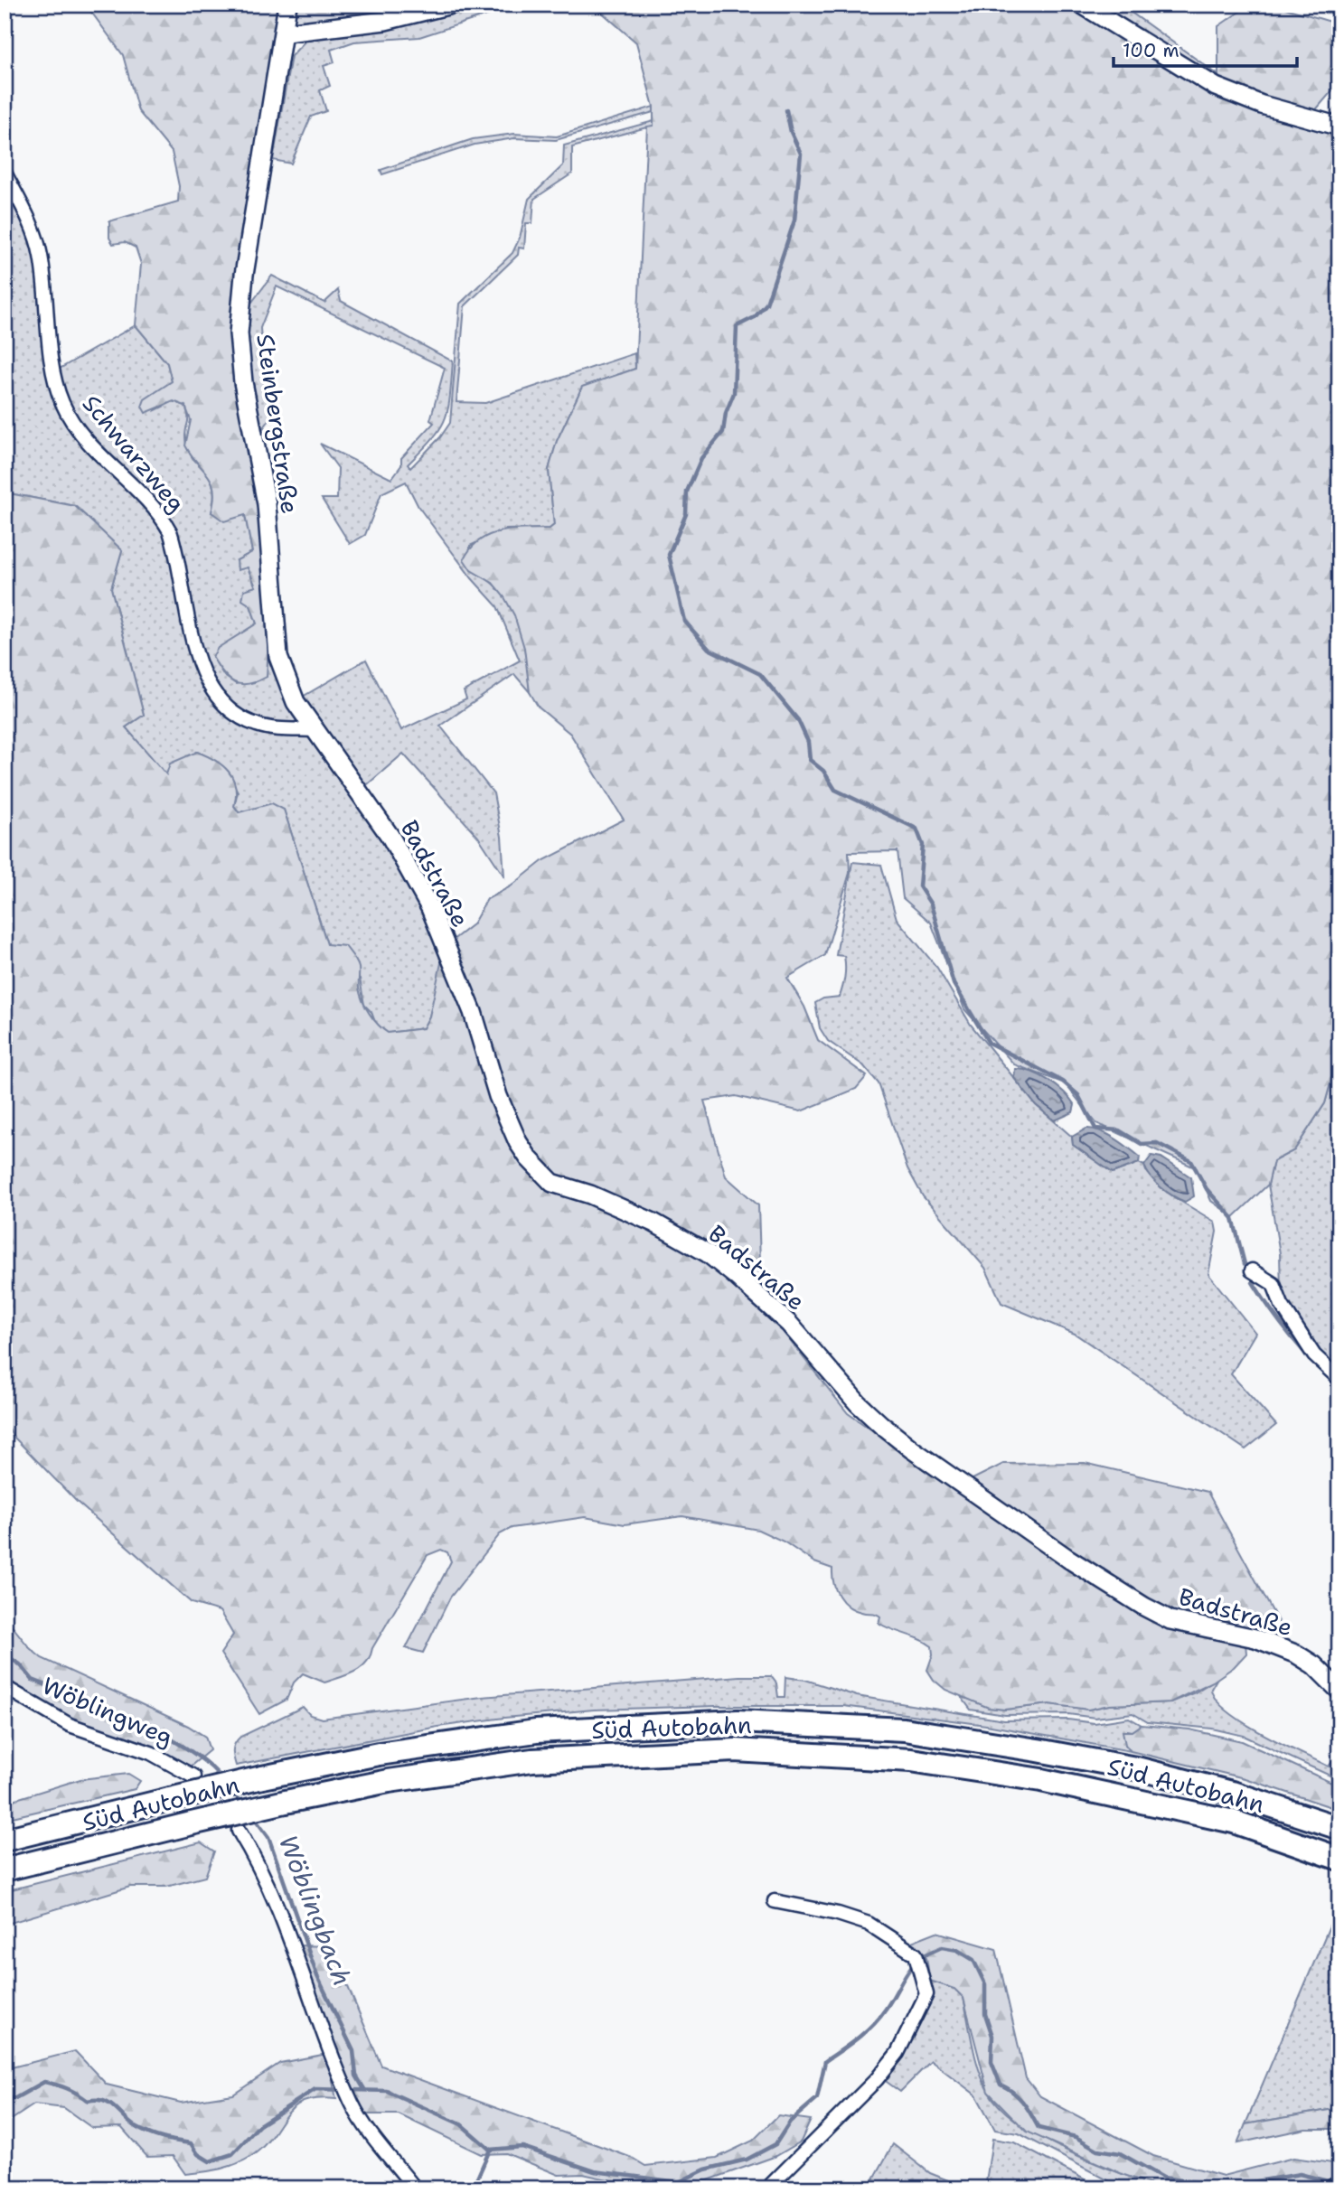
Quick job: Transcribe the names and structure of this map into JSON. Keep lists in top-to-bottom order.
{
  "streets": {
    "highway": ["Süd Autobahn"],
    "street": [
      "Steinbergstraße",
      "Schwarzweg",
      "Badstraße",
      "Wöblingweg"
    ]
  },
  "crossings": [
    ["Steinbergstraße", "Schwarzweg"],
    ["Steinbergstraße", "Badstraße"],
    ["Schwarzweg", "Badstraße"]
  ],
  "water": ["Wöblingbach"],
  "scale_bar": "100 m"
}
